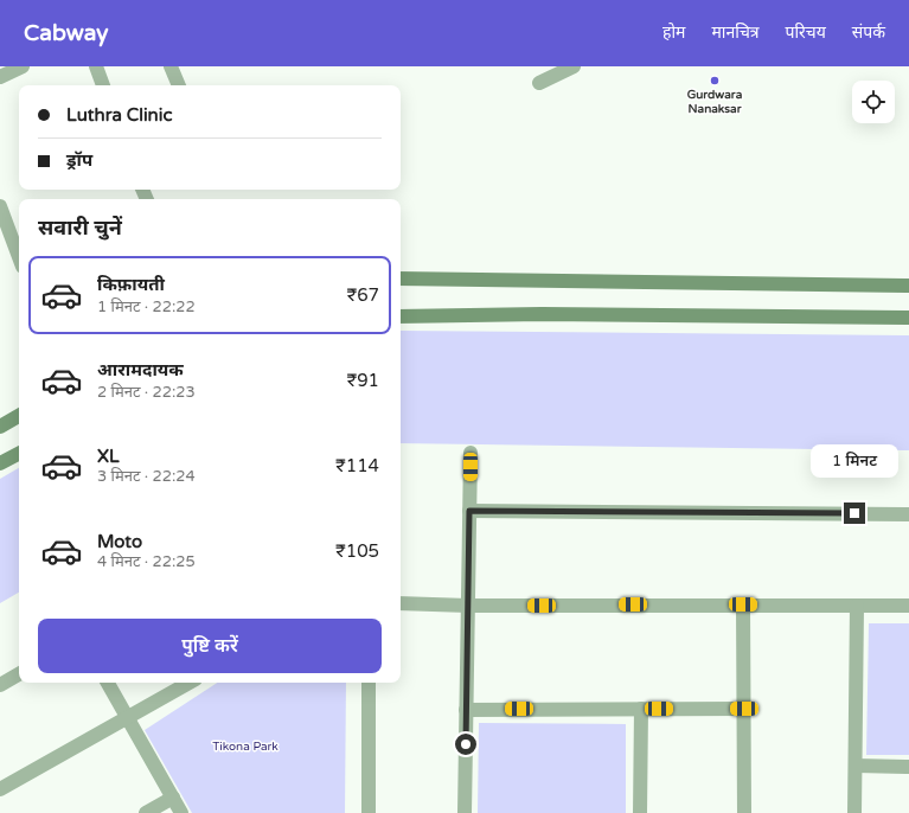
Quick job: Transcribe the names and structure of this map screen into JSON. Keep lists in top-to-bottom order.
{
  "parks": ["Tikona Park"],
  "places": ["Gurdwara Nanaksar"],
  "page": {
    "header": "Cabway",
    "nav": [
      "होम",
      "मानचित्र",
      "परिचय",
      "संपर्क"
    ],
    "banner": ["Luthra Clinic", "ड्रॉप"],
    "heading": "सवारी चुनें",
    "list": [
      {
        "name": "किफ़ायती",
        "note": "1 मिनट · 22:22",
        "value": "₹67"
      },
      {
        "name": "आरामदायक",
        "note": "2 मिनट · 22:23",
        "value": "₹91"
      },
      {
        "name": "XL",
        "note": "3 मिनट · 22:24",
        "value": "₹114"
      },
      {
        "name": "Moto",
        "note": "4 मिनट · 22:25",
        "value": "₹105"
      }
    ],
    "bubble": "1 मिनट",
    "buttons": "पुष्टि करें"
  }
}
